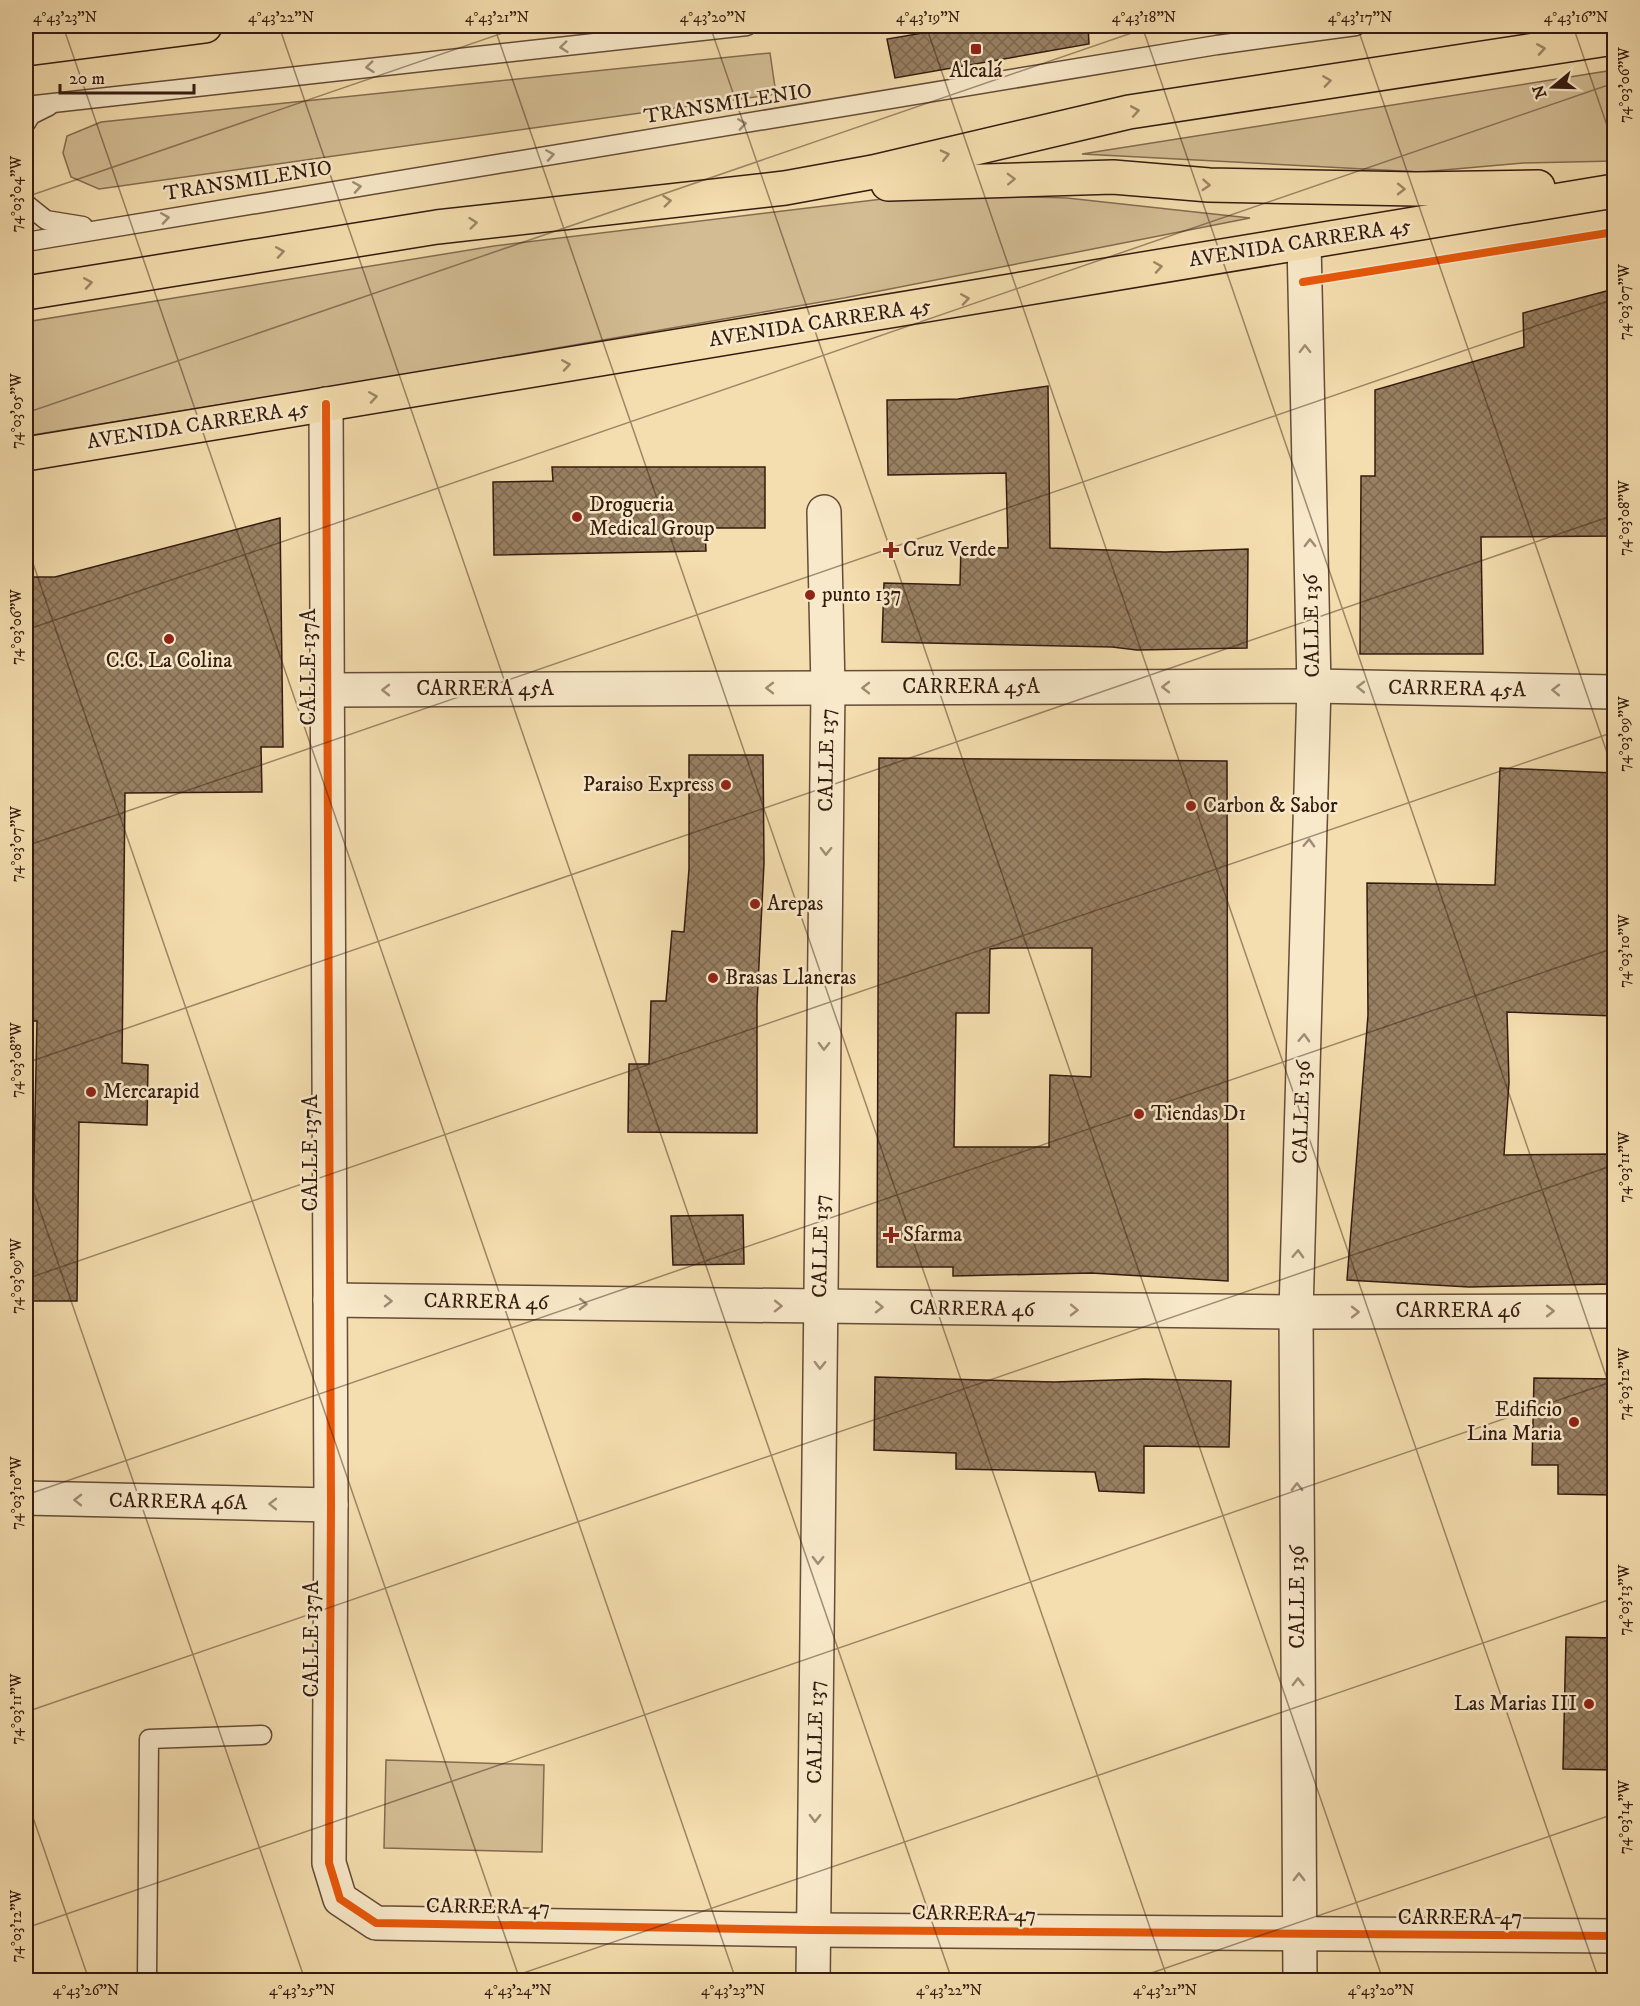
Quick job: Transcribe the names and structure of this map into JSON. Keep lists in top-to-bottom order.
{
  "streets": {
    "highway": ["AVENIDA CARRERA 45"],
    "street": [
      "CALLE 136",
      "CALLE 137A",
      "CARRERA 45A",
      "CALLE 137",
      "CARRERA 46",
      "CARRERA 46A",
      "CARRERA 47"
    ],
    "lane": ["TRANSMILENIO"]
  },
  "crossings": [
    ["AVENIDA CARRERA 45", "CALLE 136"],
    ["AVENIDA CARRERA 45", "CALLE 137A"],
    ["CALLE 136", "CARRERA 45A"],
    ["CALLE 136", "CARRERA 46"],
    ["CALLE 136", "CARRERA 47"],
    ["CALLE 137A", "CARRERA 45A"],
    ["CALLE 137A", "CARRERA 46"],
    ["CALLE 137A", "CARRERA 46A"],
    ["CALLE 137A", "CARRERA 47"],
    ["CARRERA 45A", "CALLE 137"],
    ["CALLE 137", "CARRERA 46"],
    ["CALLE 137", "CARRERA 47"]
  ],
  "one_way": [
    "CALLE 136",
    "CARRERA 45A",
    "CALLE 137",
    "CARRERA 46",
    "CARRERA 46A"
  ],
  "places": {
    "transit": ["Alcalá"],
    "other": [
      "Drogueria Medical Group",
      "punto 137",
      "C.C. La Colina",
      "Paraiso Express",
      "Carbon & Sabor",
      "Arepas",
      "Brasas Llaneras",
      "Mercarapid",
      "Tiendas D1",
      "Edificio Lina Maria",
      "Las Marias III"
    ],
    "health": ["Cruz Verde", "Sfarma"]
  },
  "scale_bar": "20 m",
  "north": "left",
  "coordinates": [
    "4°43'23\"N",
    "4°43'22\"N",
    "4°43'21\"N",
    "4°43'20\"N",
    "4°43'19\"N",
    "4°43'18\"N",
    "4°43'17\"N",
    "4°43'16\"N",
    "74°03'06\"W",
    "74°03'04\"W",
    "74°03'07\"W",
    "74°03'05\"W",
    "74°03'08\"W",
    "74°03'09\"W",
    "74°03'10\"W",
    "74°03'11\"W",
    "74°03'12\"W",
    "74°03'13\"W",
    "74°03'14\"W",
    "4°43'26\"N",
    "4°43'25\"N",
    "4°43'24\"N"
  ]
}
